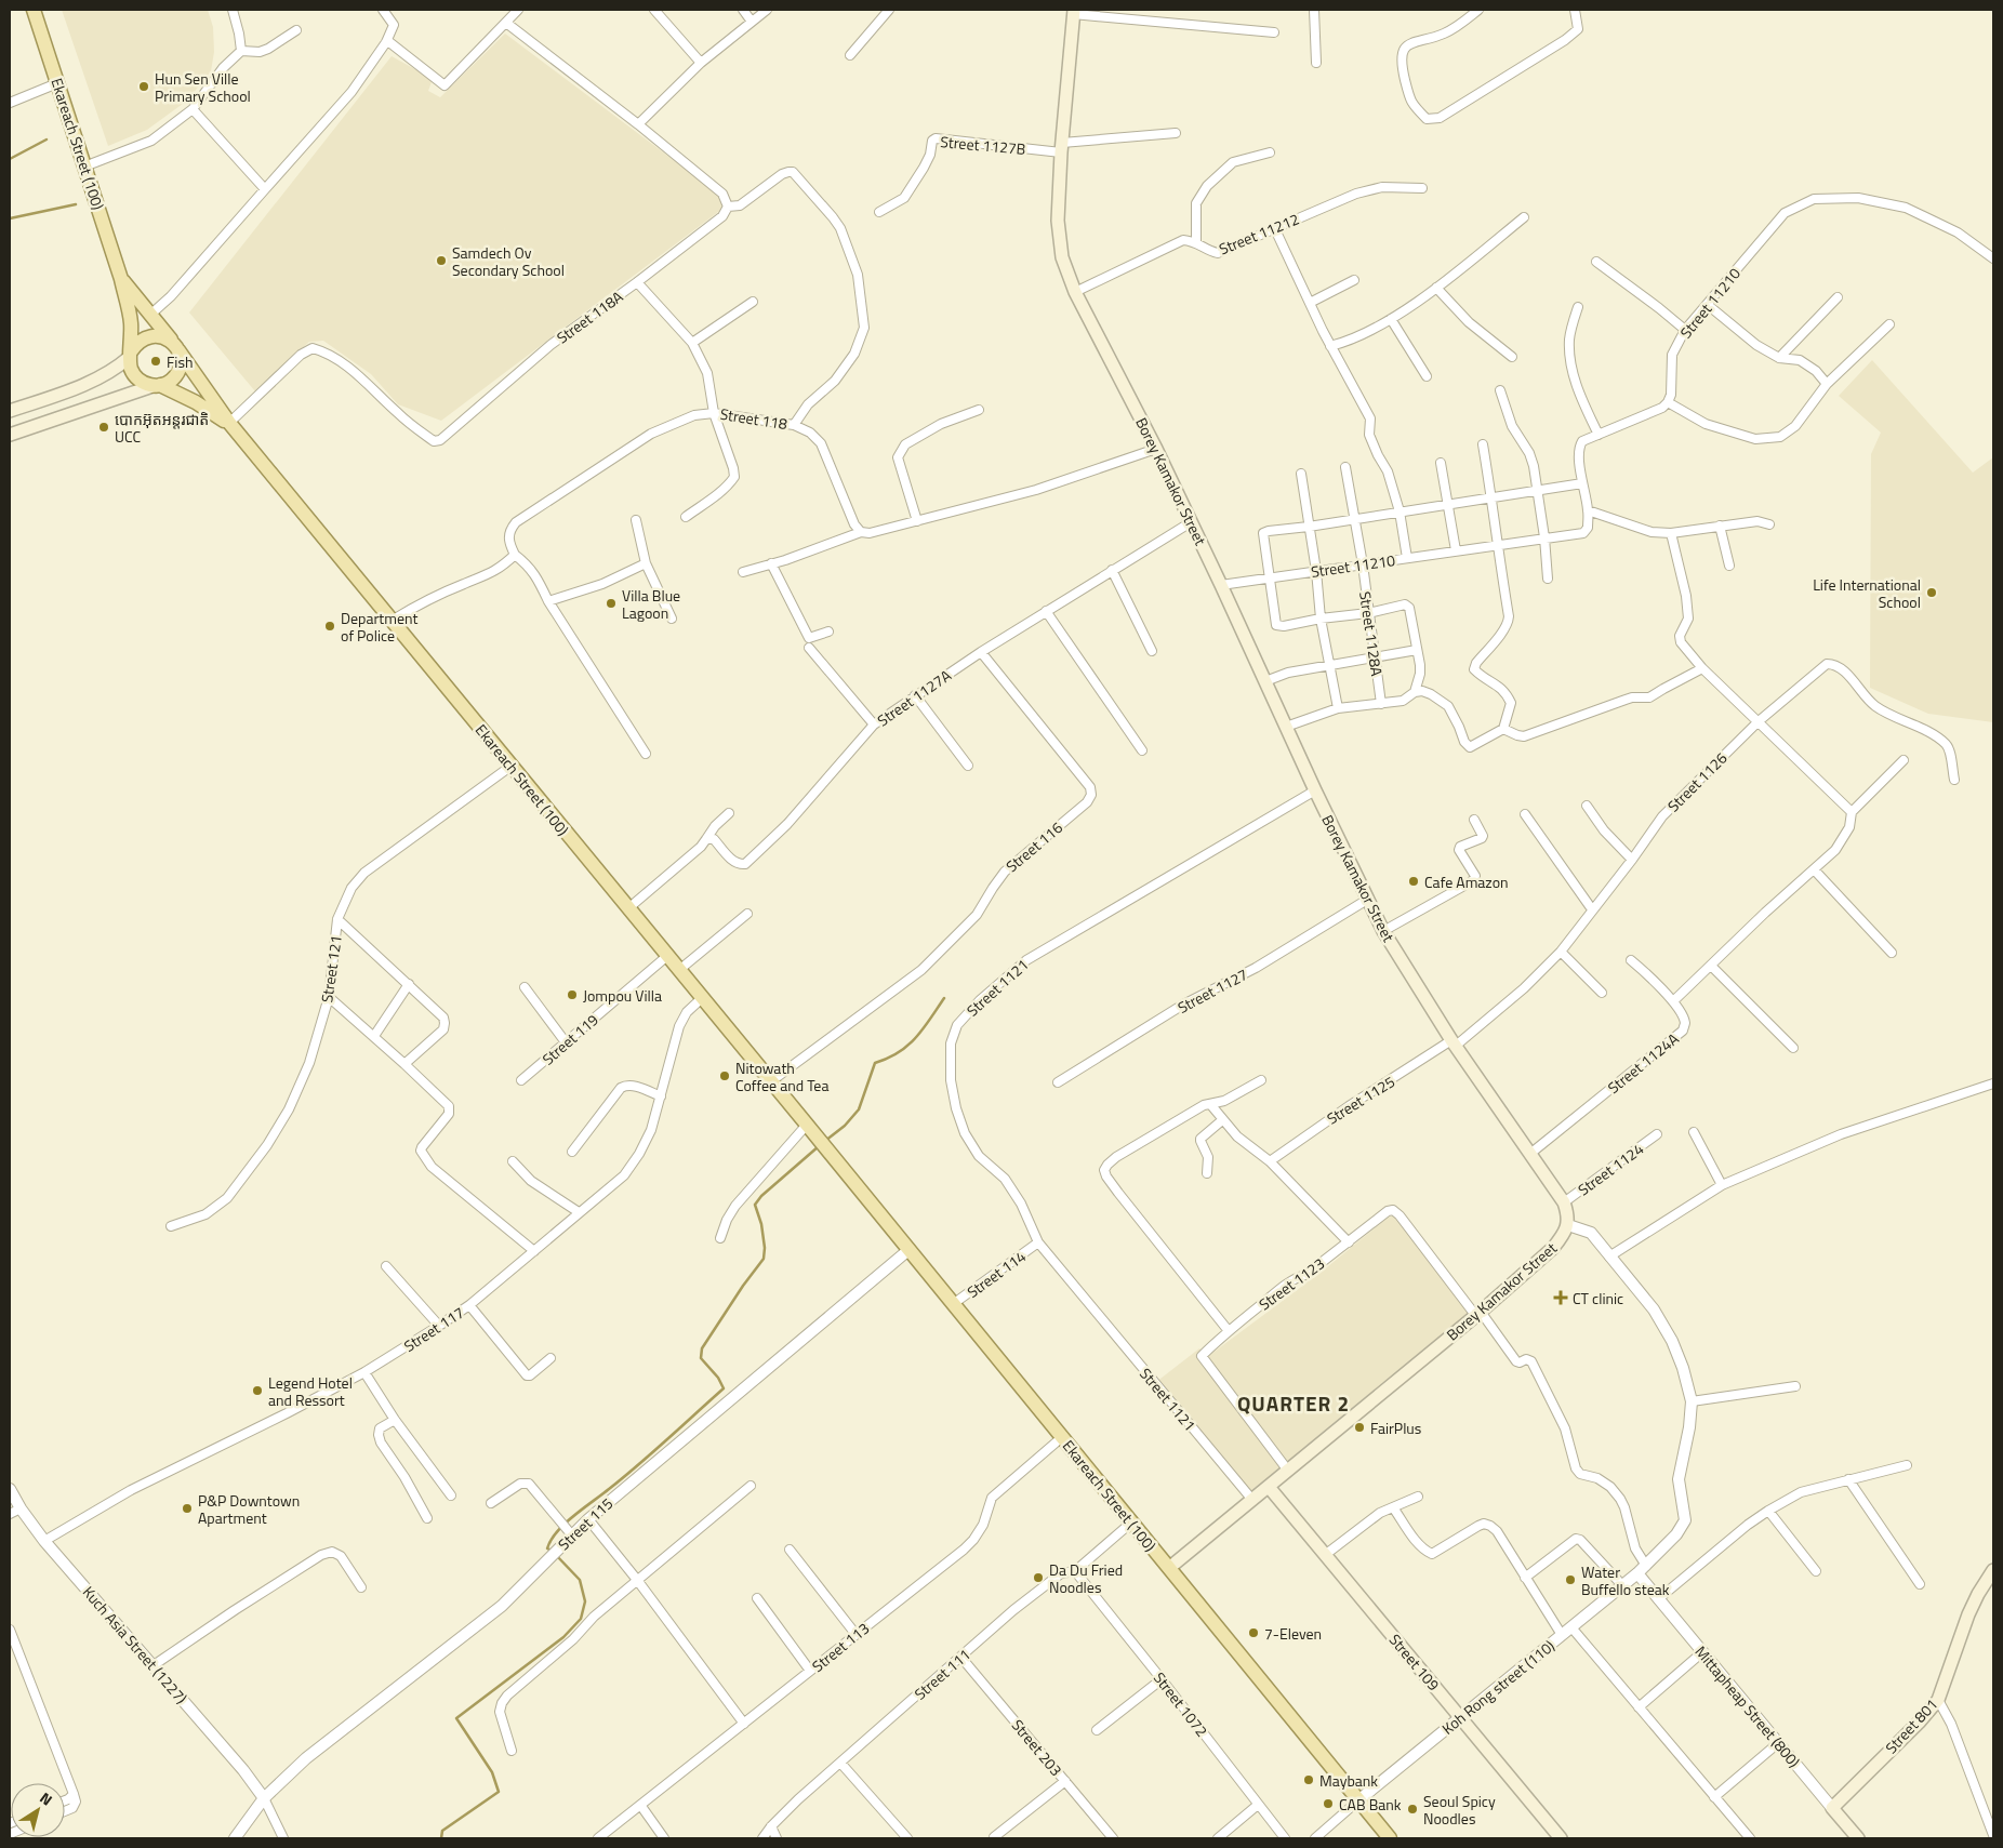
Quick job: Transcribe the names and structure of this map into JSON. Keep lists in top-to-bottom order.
{
  "streets": {
    "main road": [
      "Ekareach Street (100)",
      "Borey Kamakor Street",
      "Street 109",
      "Mittapheap Street (800)",
      "Street 801"
    ],
    "street": [
      "Street 1127B",
      "Street 11212",
      "Street 11210",
      "Street 118A",
      "Street 118",
      "Street 1128A",
      "Street 1127A",
      "Street 1126",
      "Street 116",
      "Street 121",
      "Street 1121",
      "Street 1127",
      "Street 119",
      "Street 1124A",
      "Street 1125",
      "Street 1124",
      "Street 114",
      "Street 1123",
      "Street 117",
      "Street 115",
      "Kuch Asia Street (1227)",
      "Street 113",
      "Street 111",
      "Koh Rong street (110)",
      "Street 1072",
      "Street 203"
    ]
  },
  "crossings": [
    ["Ekareach Street (100)", "Street 118A"],
    ["Ekareach Street (100)", "Borey Kamakor Street"],
    ["Ekareach Street (100)", "Street 116"],
    ["Ekareach Street (100)", "Street 121"],
    ["Ekareach Street (100)", "Street 119"],
    ["Ekareach Street (100)", "Street 114"],
    ["Ekareach Street (100)", "Street 117"],
    ["Ekareach Street (100)", "Street 115"],
    ["Ekareach Street (100)", "Street 113"],
    ["Ekareach Street (100)", "Street 111"],
    ["Ekareach Street (100)", "Koh Rong street (110)"],
    ["Street 1127B", "Borey Kamakor Street"],
    ["Street 11212", "Borey Kamakor Street"],
    ["Street 11210", "Borey Kamakor Street"],
    ["Street 11210", "Street 1128A"],
    ["Borey Kamakor Street", "Street 1127A"],
    ["Borey Kamakor Street", "Street 1126"],
    ["Borey Kamakor Street", "Street 1121"],
    ["Borey Kamakor Street", "Street 1127"],
    ["Borey Kamakor Street", "Street 1124A"],
    ["Borey Kamakor Street", "Street 1125"],
    ["Borey Kamakor Street", "Street 1124"],
    ["Borey Kamakor Street", "Street 1123"],
    ["Borey Kamakor Street", "Street 109"],
    ["Borey Kamakor Street", "Koh Rong street (110)"],
    ["Street 1127A", "Street 116"],
    ["Street 1126", "Street 1125"],
    ["Street 1121", "Street 114"],
    ["Street 1123", "Koh Rong street (110)"],
    ["Street 117", "Kuch Asia Street (1227)"],
    ["Street 115", "Kuch Asia Street (1227)"],
    ["Street 109", "Koh Rong street (110)"],
    ["Street 111", "Street 1072"],
    ["Street 111", "Street 203"],
    ["Koh Rong street (110)", "Mittapheap Street (800)"],
    ["Mittapheap Street (800)", "Street 801"]
  ],
  "districts": ["QUARTER 2"],
  "places": {
    "other": [
      "Hun Sen Ville Primary School",
      "Samdech Ov Secondary School",
      "Fish",
      "បោកអ៊ុតអន្តរជាតិ UCC",
      "Life International School",
      "Villa Blue Lagoon",
      "Department of Police",
      "Cafe Amazon",
      "Jompou Villa",
      "Nitowath Coffee and Tea",
      "Legend Hotel and Ressort",
      "FairPlus",
      "P&P Downtown Apartment",
      "Da Du Fried Noodles",
      "Water Buffello steak",
      "7-Eleven",
      "Maybank",
      "CAB Bank",
      "Seoul Spicy Noodles"
    ],
    "health": ["CT clinic"]
  },
  "north": "top right"
}
